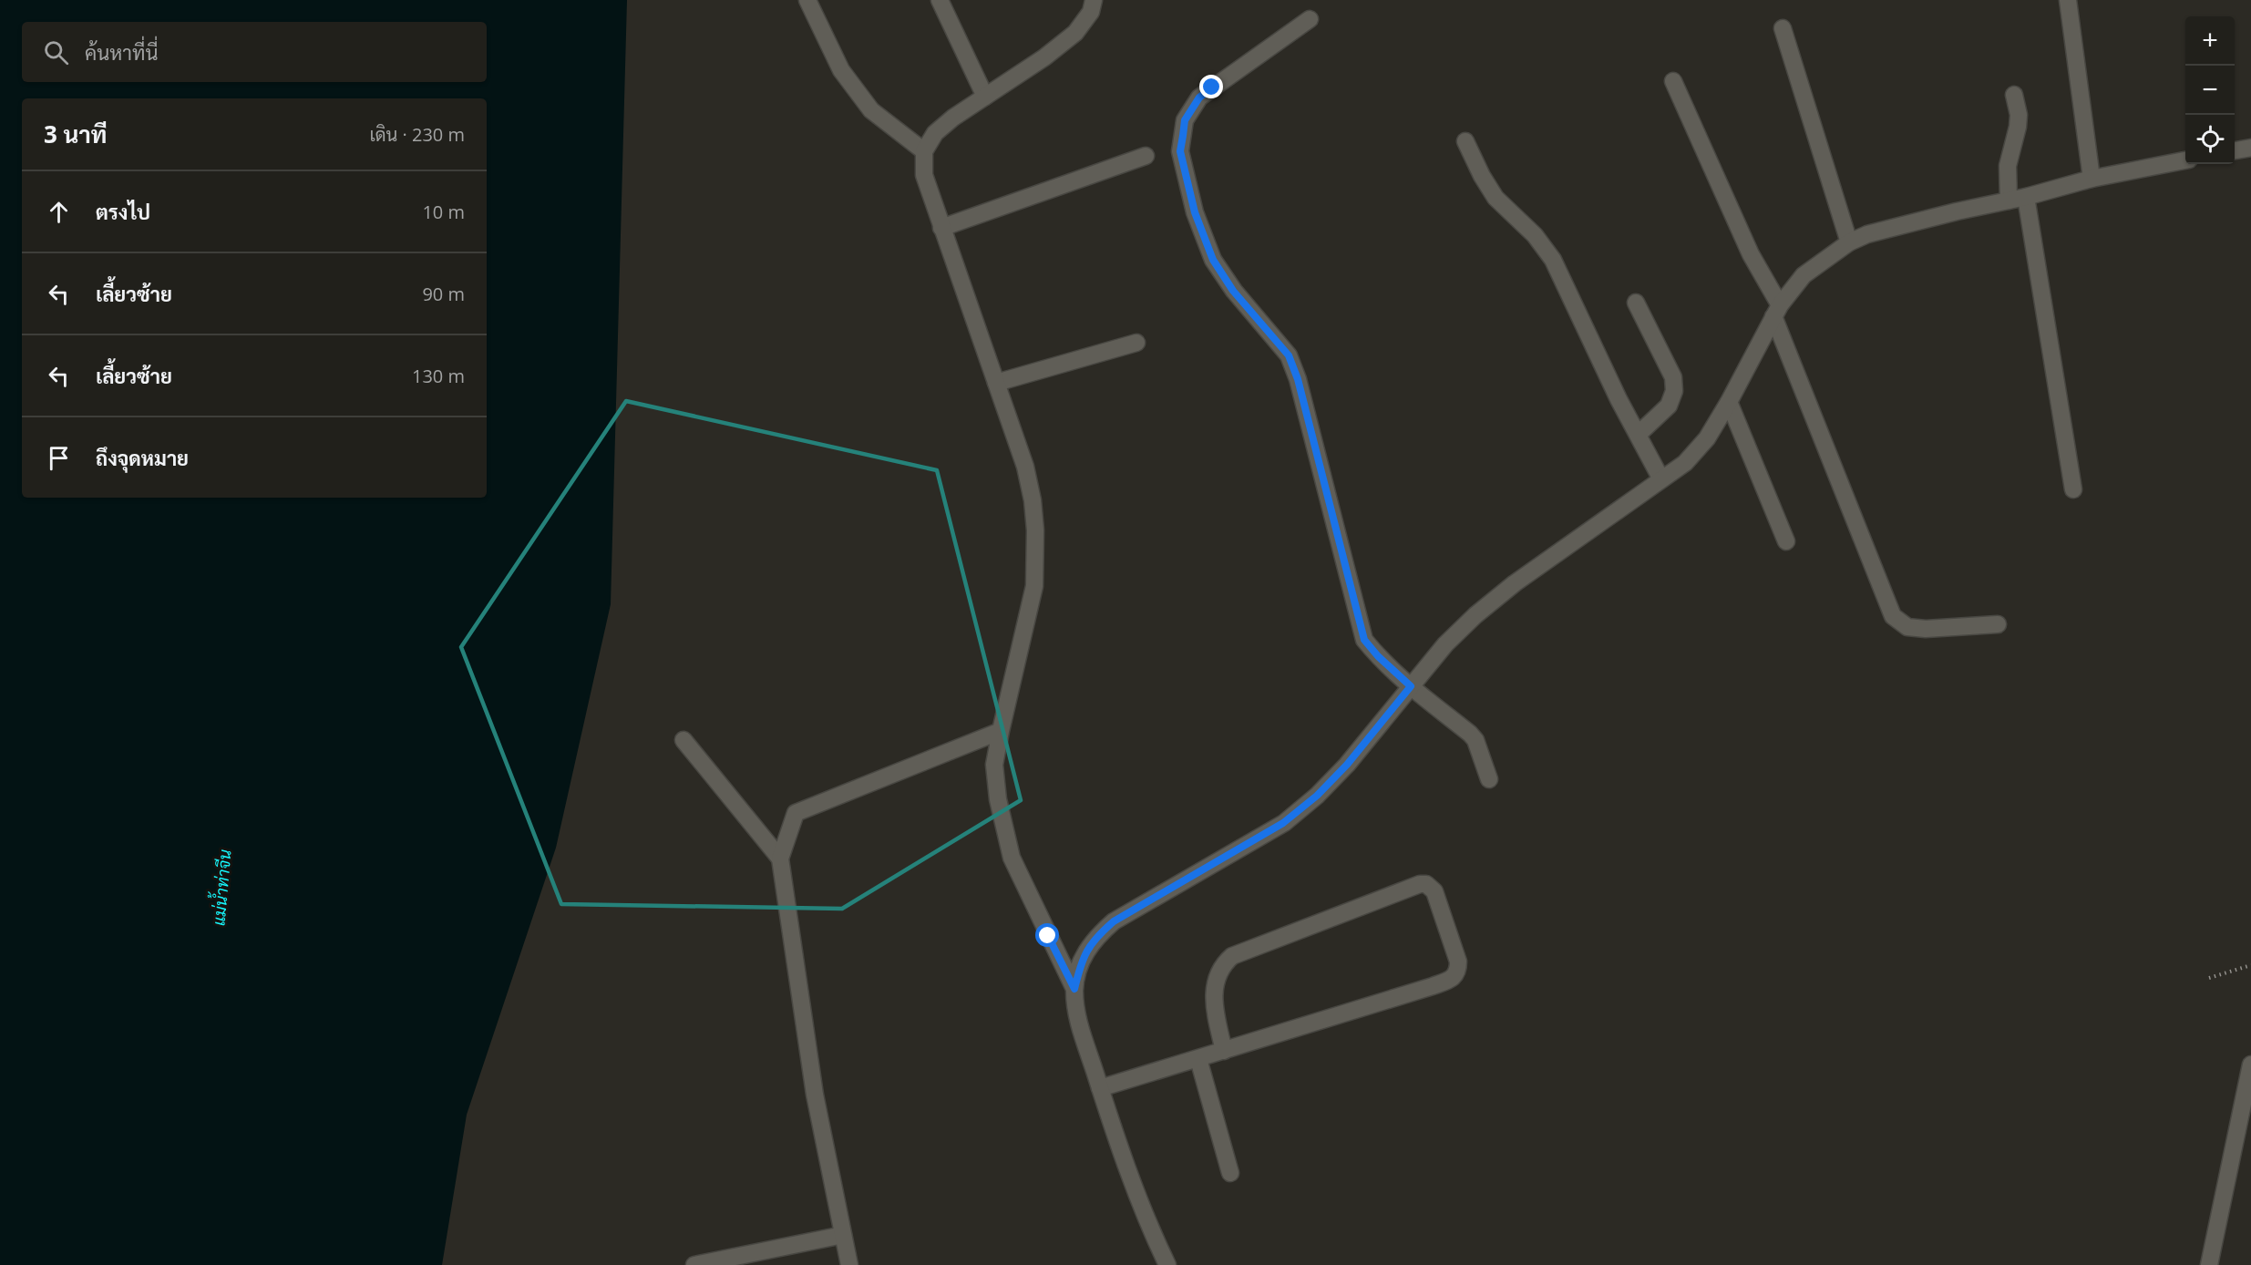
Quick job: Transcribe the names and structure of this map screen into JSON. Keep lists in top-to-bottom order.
{
  "water": ["แม่น้ำท่าจีน"],
  "page": {
    "map_buttons": ["+", "−"],
    "search": "ค้นหาที่นี่",
    "heading": ["3 นาที", "เดิน · 230 m"],
    "list": [
      ["ตรงไป", "10 m"],
      ["เลี้ยวซ้าย", "90 m"],
      ["เลี้ยวซ้าย", "130 m"],
      "ถึงจุดหมาย"
    ]
  }
}
